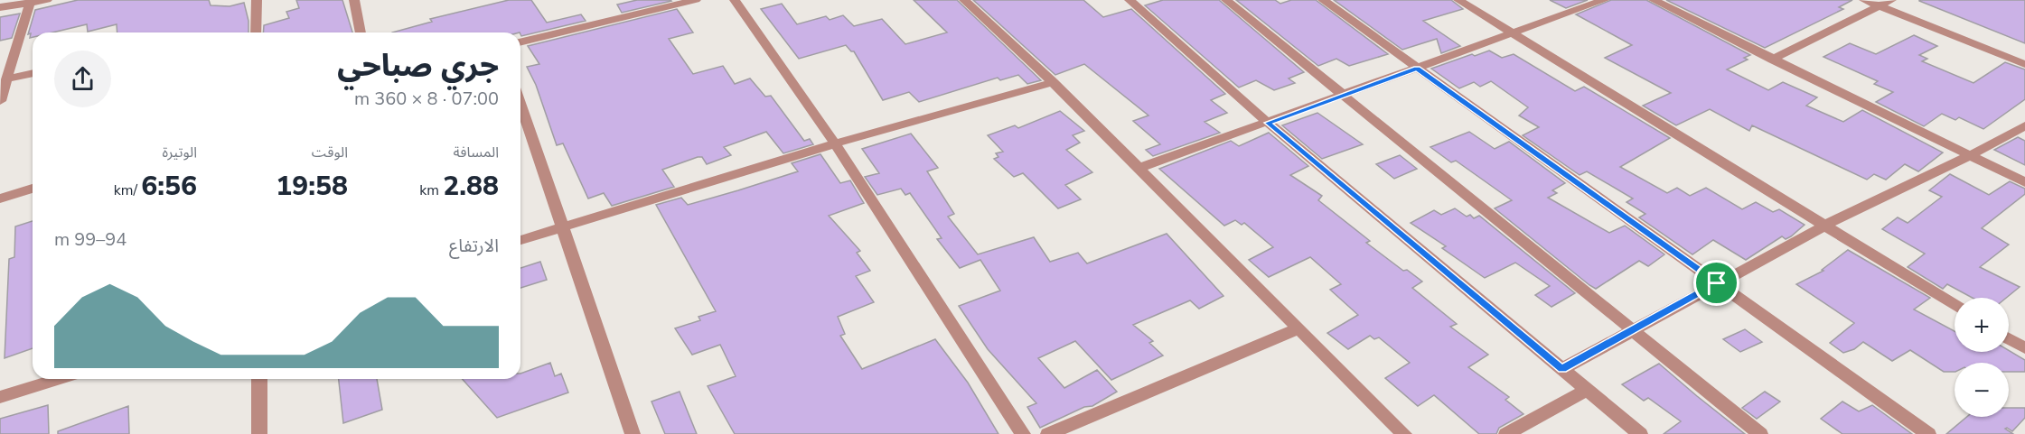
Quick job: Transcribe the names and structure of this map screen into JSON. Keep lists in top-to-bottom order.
{
  "page": {
    "heading": ["جري صباحي", "07:00 · 8 × 360 m"],
    "stats": [
      ["المسافة", "2.88 km"],
      ["الوقت", "19:58"],
      ["الوتيرة", "6:56 /km"]
    ],
    "chart": ["الارتفاع", "94–99 m"],
    "map_buttons": ["+", "−"]
  }
}
